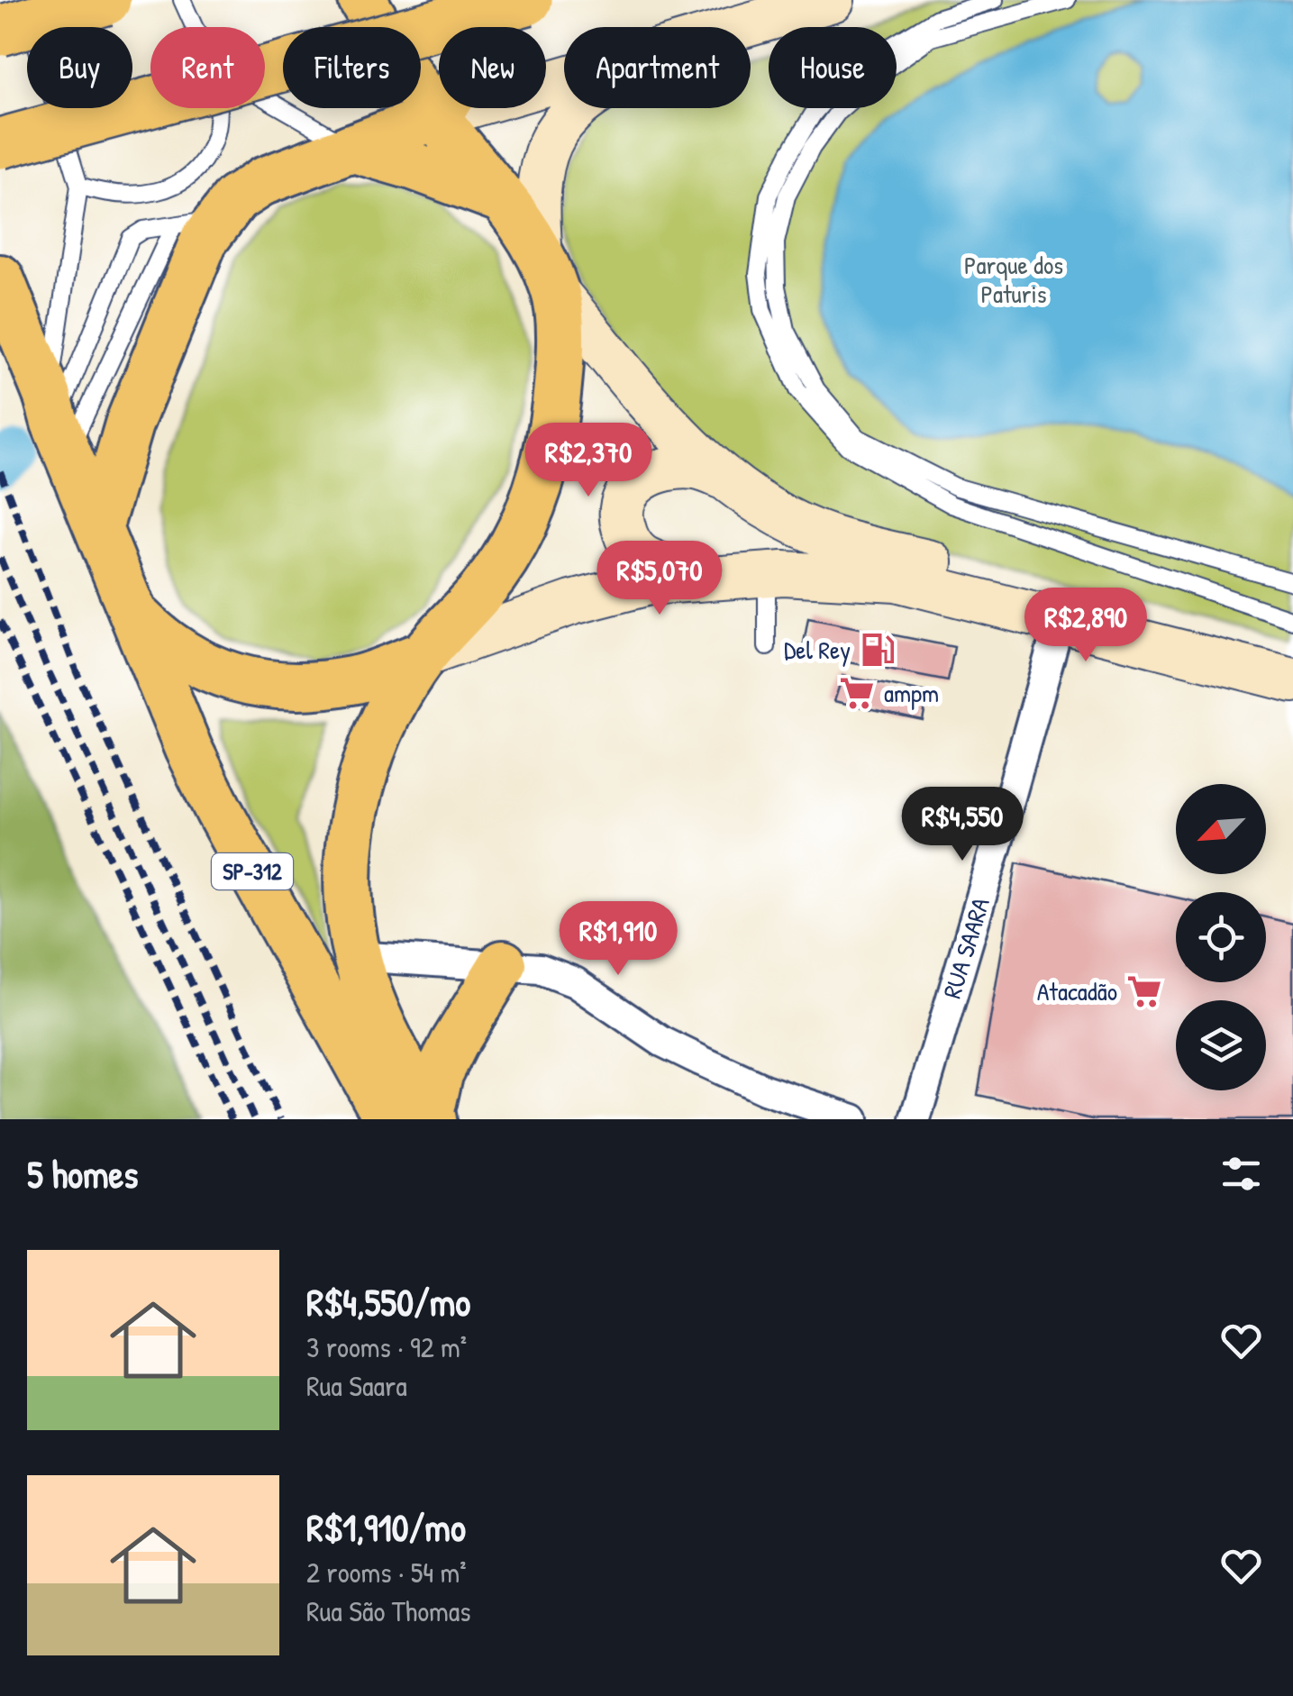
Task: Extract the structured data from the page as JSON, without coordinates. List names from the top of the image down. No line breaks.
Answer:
{"streets":{"main road":["SP-312"],"street":["RUA SAARA"]},"parks":["Parque dos Paturis"],"places":{"fuel station":["Del Rey"],"supermarket":["ampm","Atacadão"]},"north":"bottom left","page":{"chip":["Buy","Rent","Filters","New","Apartment","House"],"price":["R$2,370","R$5,070","R$2,890","R$4,550","R$1,910"],"heading":"5 homes","list":[{"name":"R$4,550/mo","note":"3 rooms · 92 m² · Rua Saara"},{"name":"R$1,910/mo","note":"2 rooms · 54 m² · Rua São Thomas"}]}}
